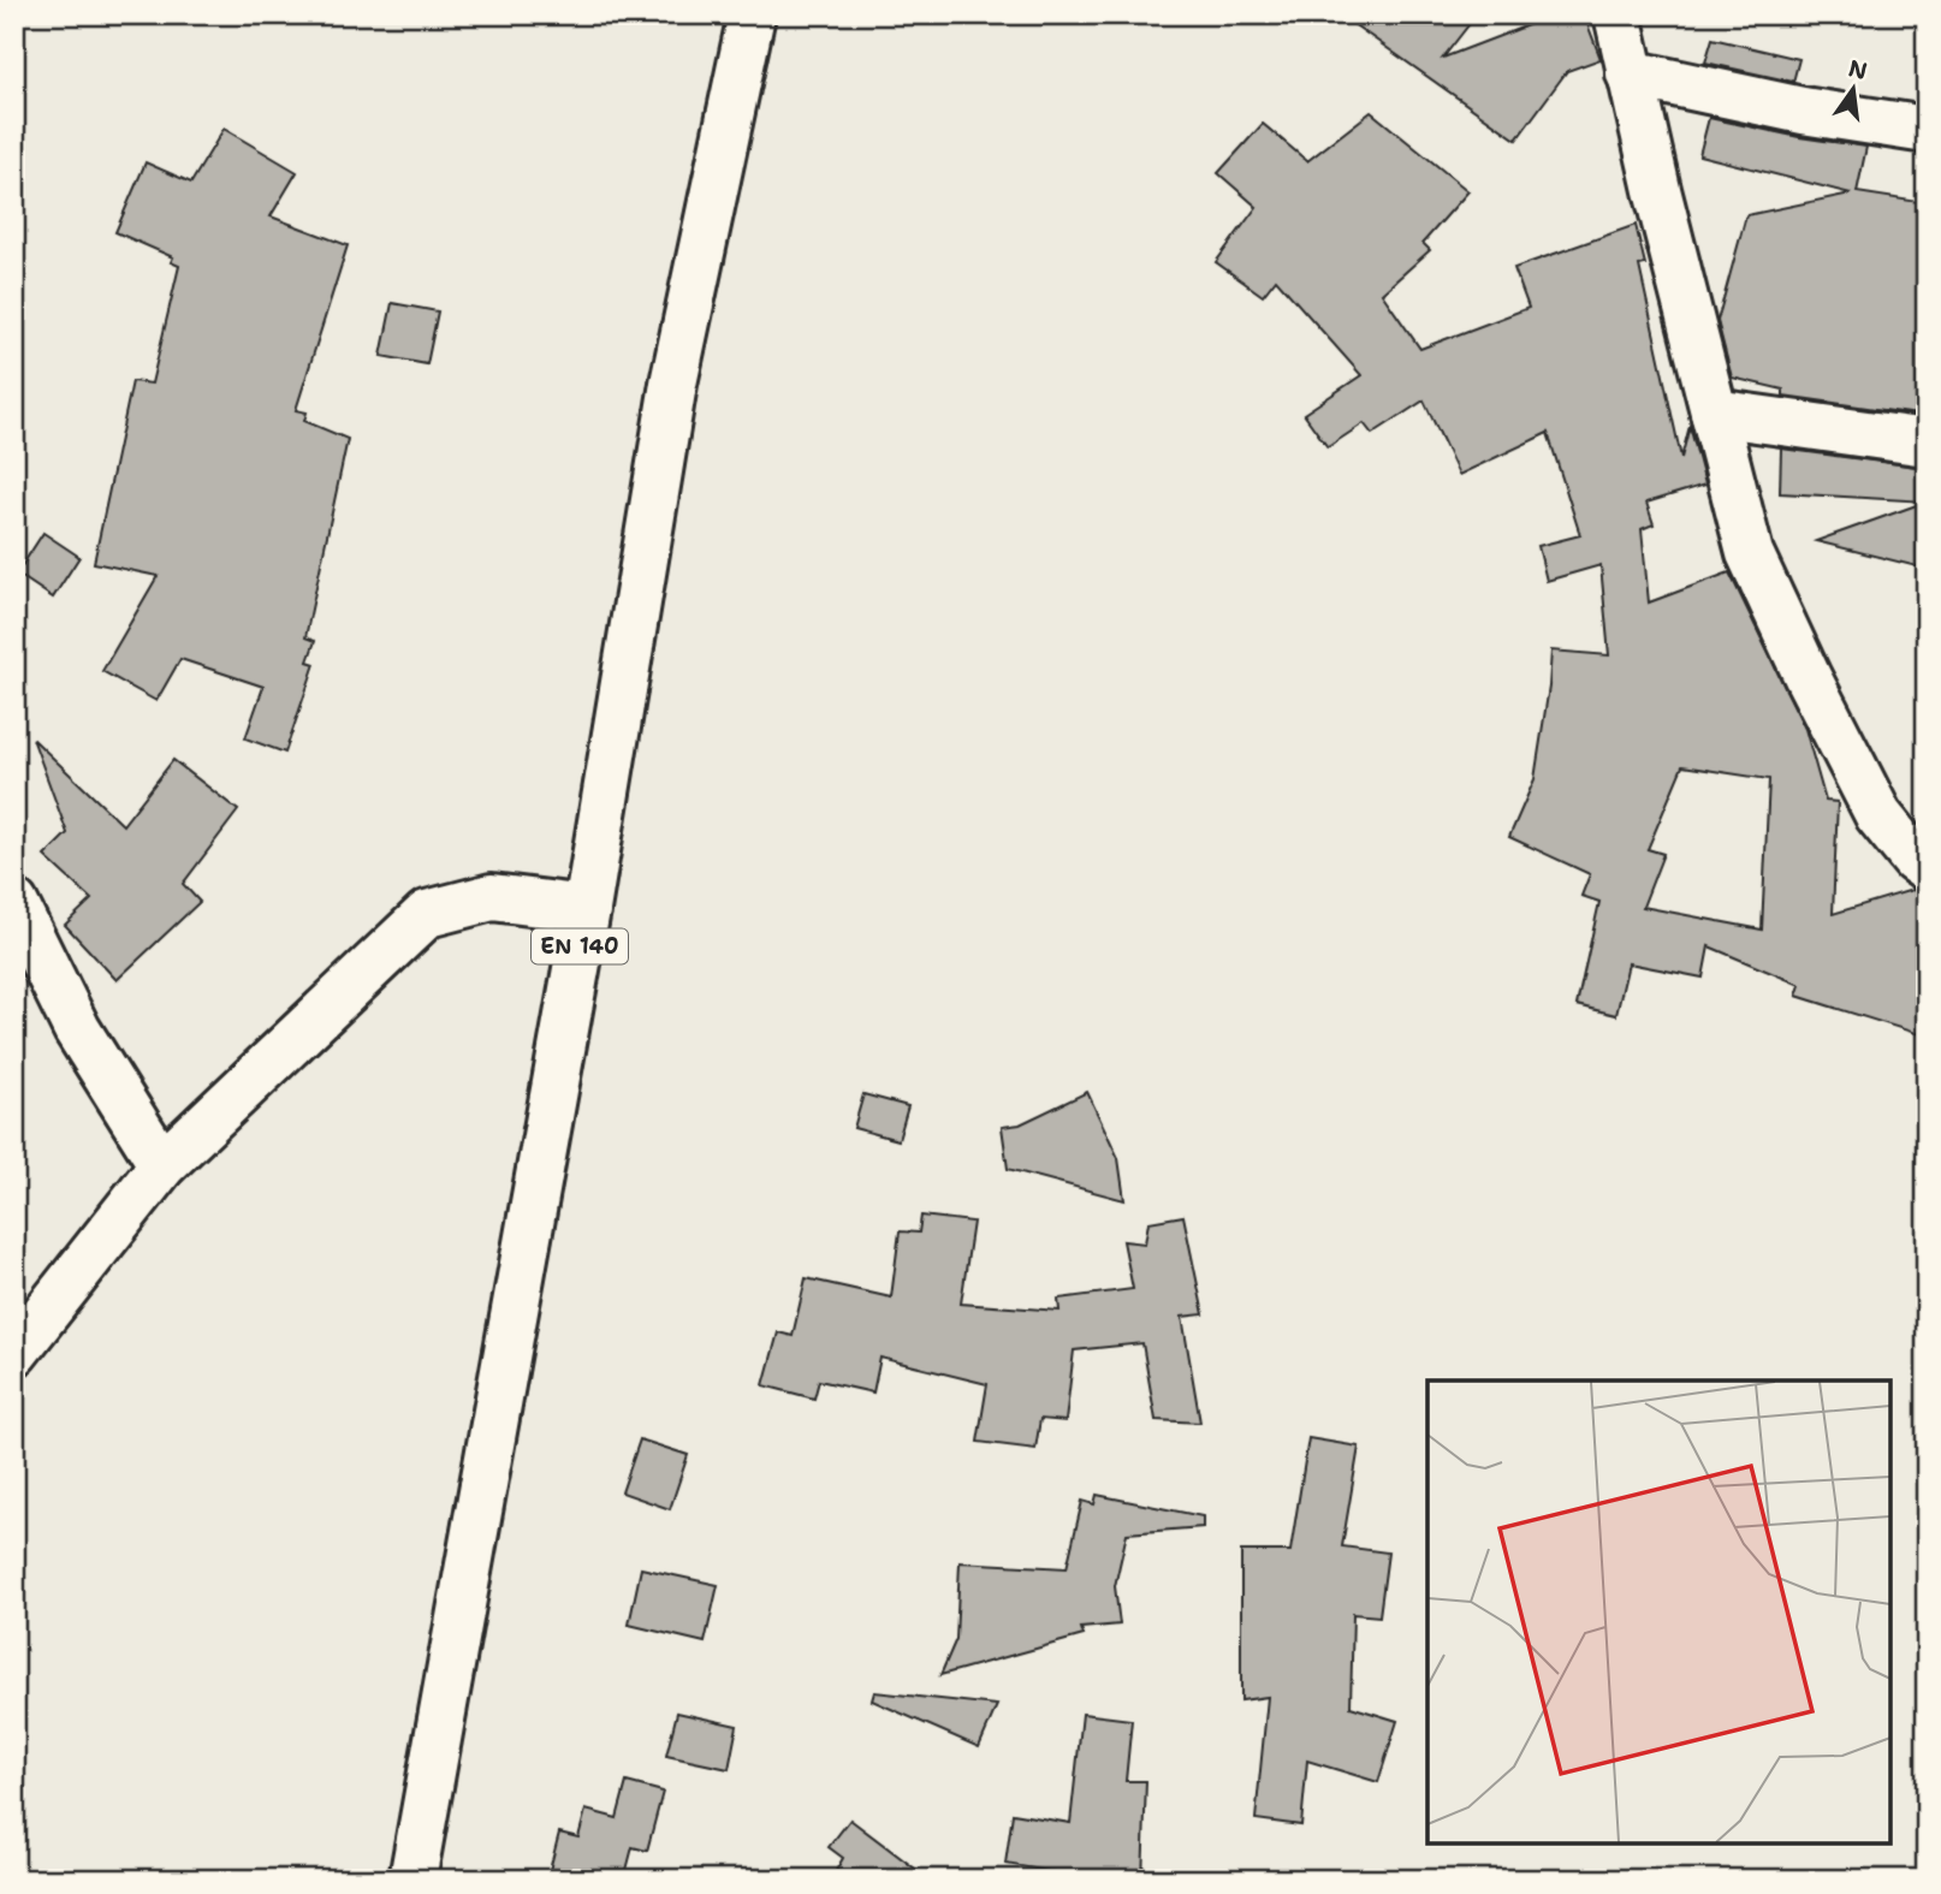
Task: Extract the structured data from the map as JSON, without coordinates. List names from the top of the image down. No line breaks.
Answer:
{"streets":{"street":["EN 140"]},"north":"top"}
